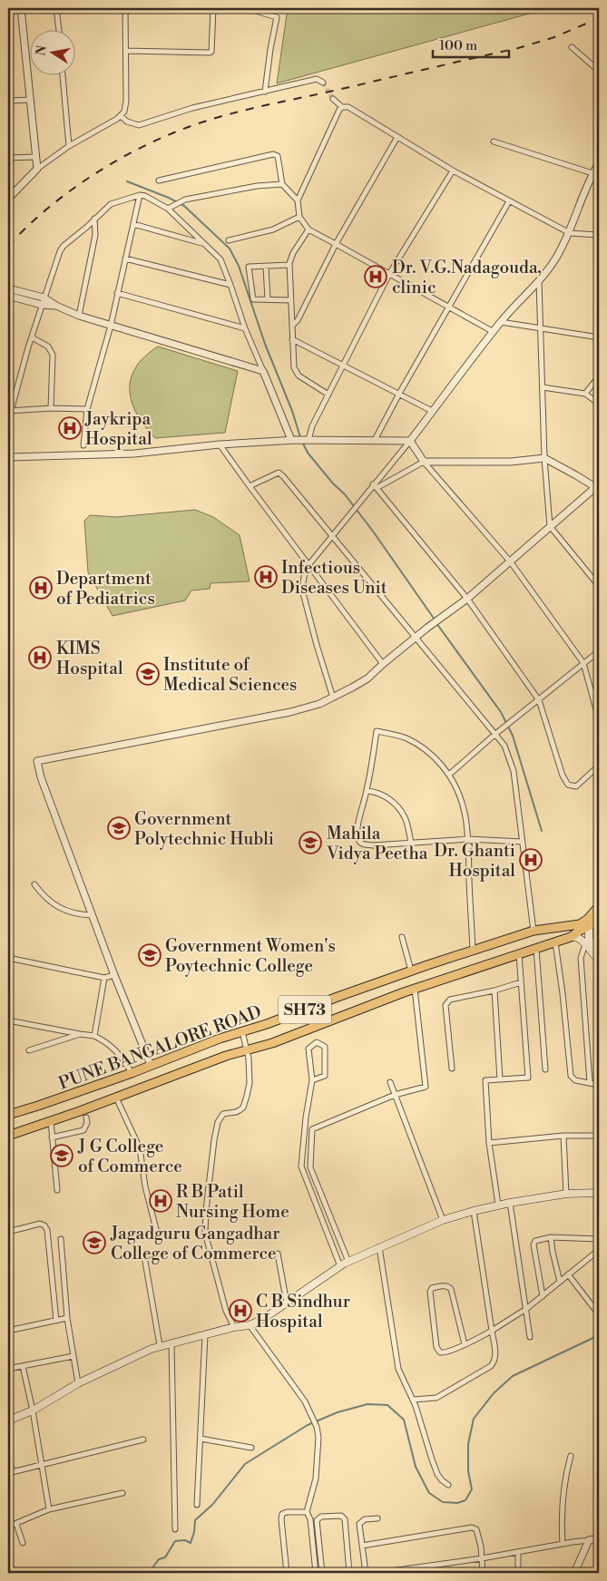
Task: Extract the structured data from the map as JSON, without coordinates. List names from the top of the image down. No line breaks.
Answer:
{"streets":{"main road":["SH73","PUNE BANGALORE ROAD"]},"places":{"hospital":["Dr. V.G.Nadagouda, clinic","Jaykripa Hospital","Infectious Diseases Unit","Department of Pediatrics","KIMS Hospital","Dr. Ghanti Hospital","R B Patil Nursing Home","C B Sindhur Hospital"],"school or university":["Institute of Medical Sciences","Government Polytechnic Hubli","Mahila Vidya Peetha","Government Women's Poytechnic College","J G College of Commerce","Jagadguru Gangadhar College of Commerce"]},"scale_bar":"100 m","north":"left"}
